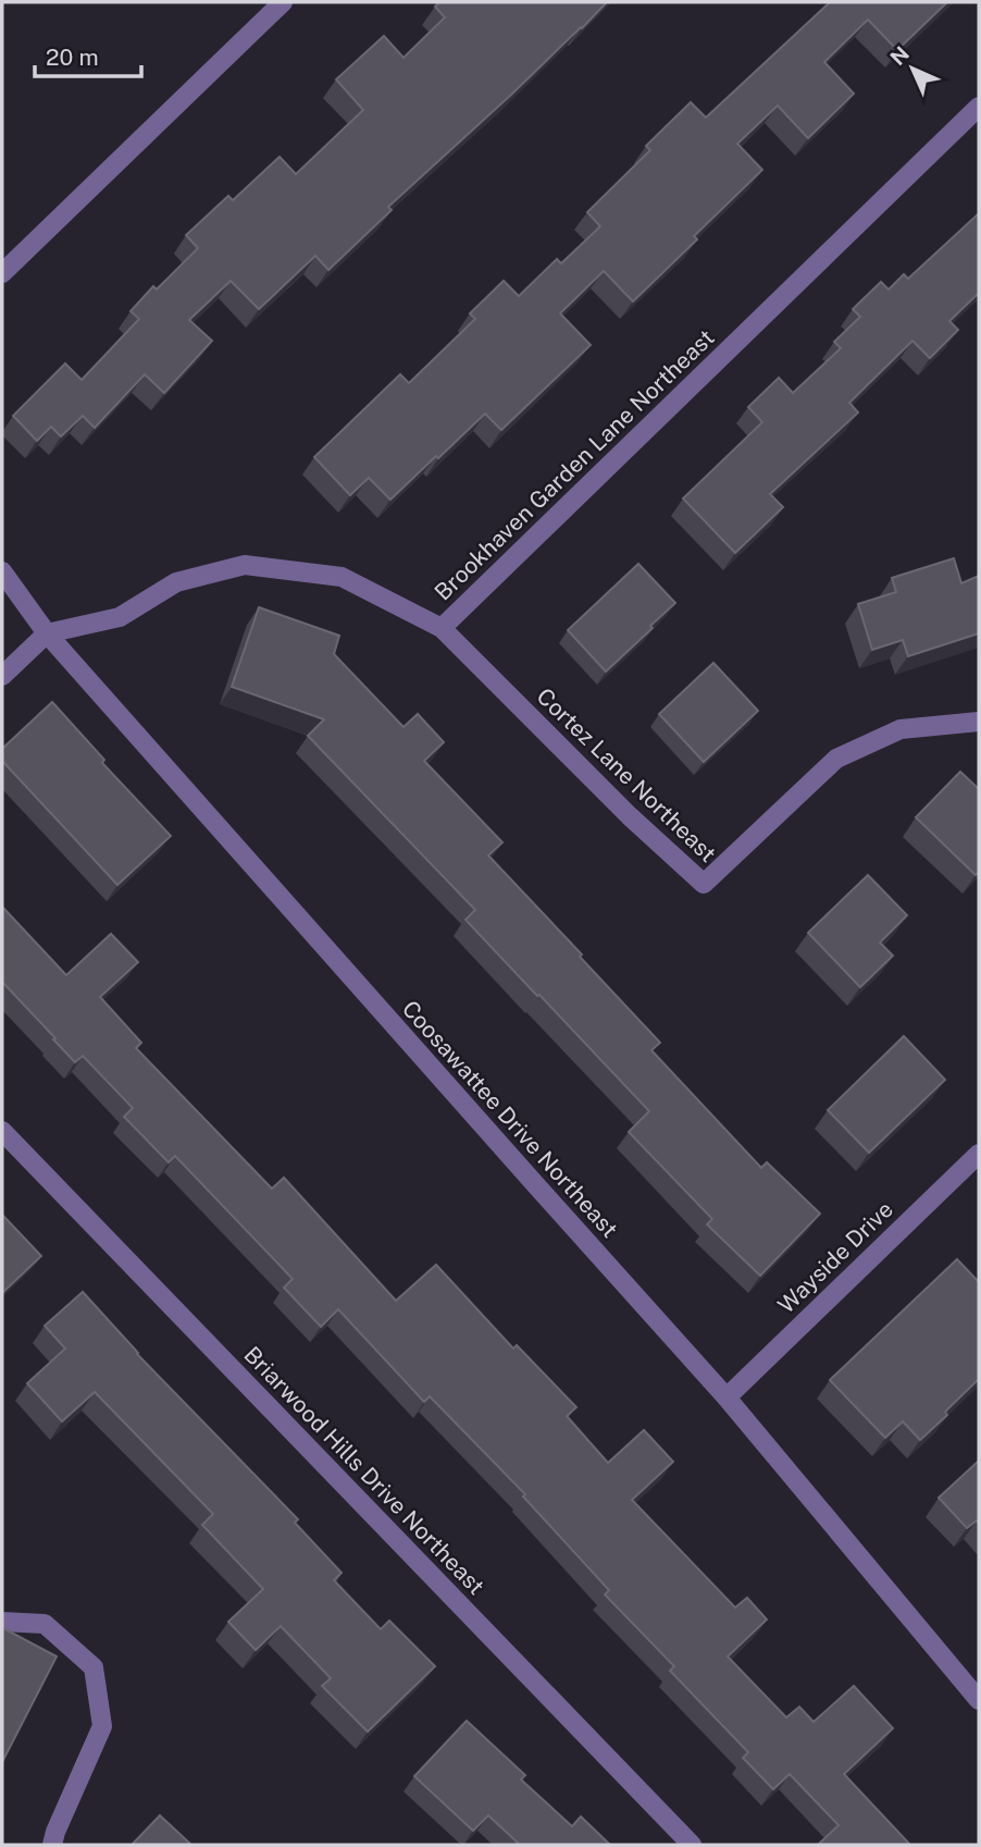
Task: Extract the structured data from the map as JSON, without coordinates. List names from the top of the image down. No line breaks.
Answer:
{"streets":{"street":["Brookhaven Garden Lane Northeast","Cortez Lane Northeast","Coosawattee Drive Northeast","Wayside Drive","Briarwood Hills Drive Northeast"]},"crossings":[["Brookhaven Garden Lane Northeast","Cortez Lane Northeast"],["Brookhaven Garden Lane Northeast","Coosawattee Drive Northeast"],["Coosawattee Drive Northeast","Wayside Drive"]],"scale_bar":"20 m","north":"top left"}
